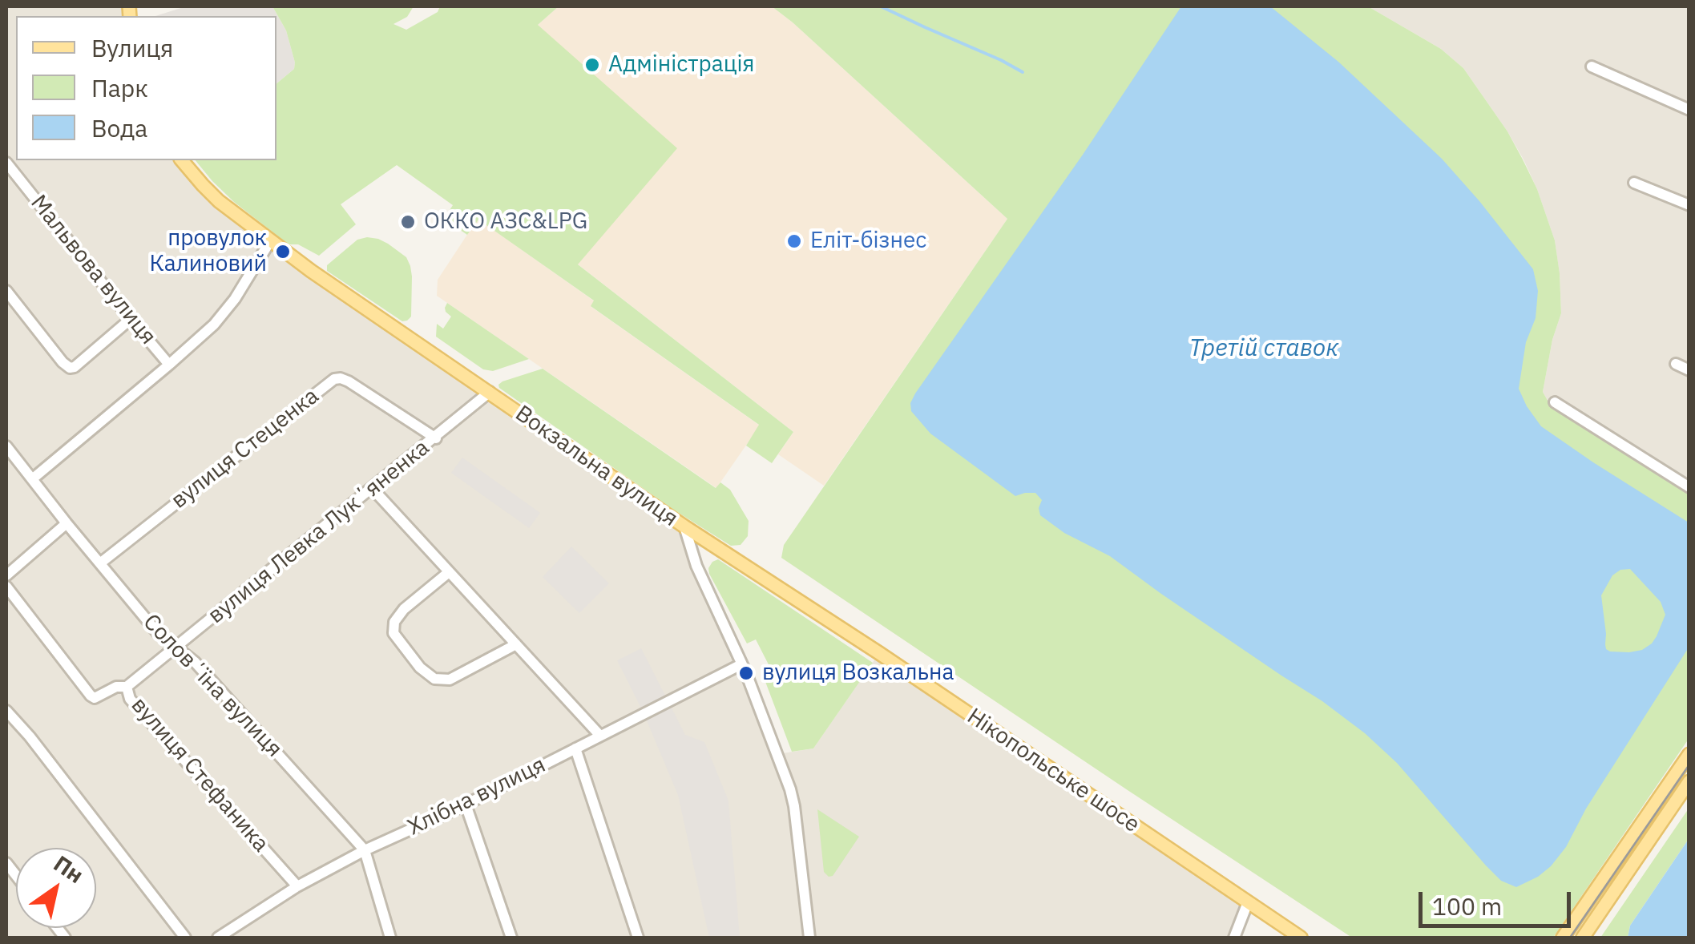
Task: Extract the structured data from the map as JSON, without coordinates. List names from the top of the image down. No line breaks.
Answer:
{"streets":{"main road":["Вокзальна вулиця","Нікопольське шосе"],"street":["Мальвова вулиця","вулиця Стеценка","вулиця Левка Лукʼяненка","Соловʼїна вулиця","вулиця Стефаника","Хлібна вулиця"]},"crossings":[["Мальвова вулиця","Вокзальна вулиця"],["вулиця Стеценка","вулиця Левка Лукʼяненка"],["вулиця Стеценка","Соловʼїна вулиця"],["Вокзальна вулиця","вулиця Левка Лукʼяненка"],["Вокзальна вулиця","Нікопольське шосе"],["Вокзальна вулиця","Хлібна вулиця"],["вулиця Левка Лукʼяненка","Соловʼїна вулиця"],["вулиця Левка Лукʼяненка","вулиця Стефаника"],["Соловʼїна вулиця","Хлібна вулиця"],["вулиця Стефаника","Хлібна вулиця"]],"water":["Третій ставок"],"places":["Адміністрація","ОККО АЗС&LPG","Еліт-бізнес","провулок Калиновий","вулиця Возкальна"],"legend":["Вулиця","Парк","Вода"],"scale_bar":"100 m","north":"top right"}
